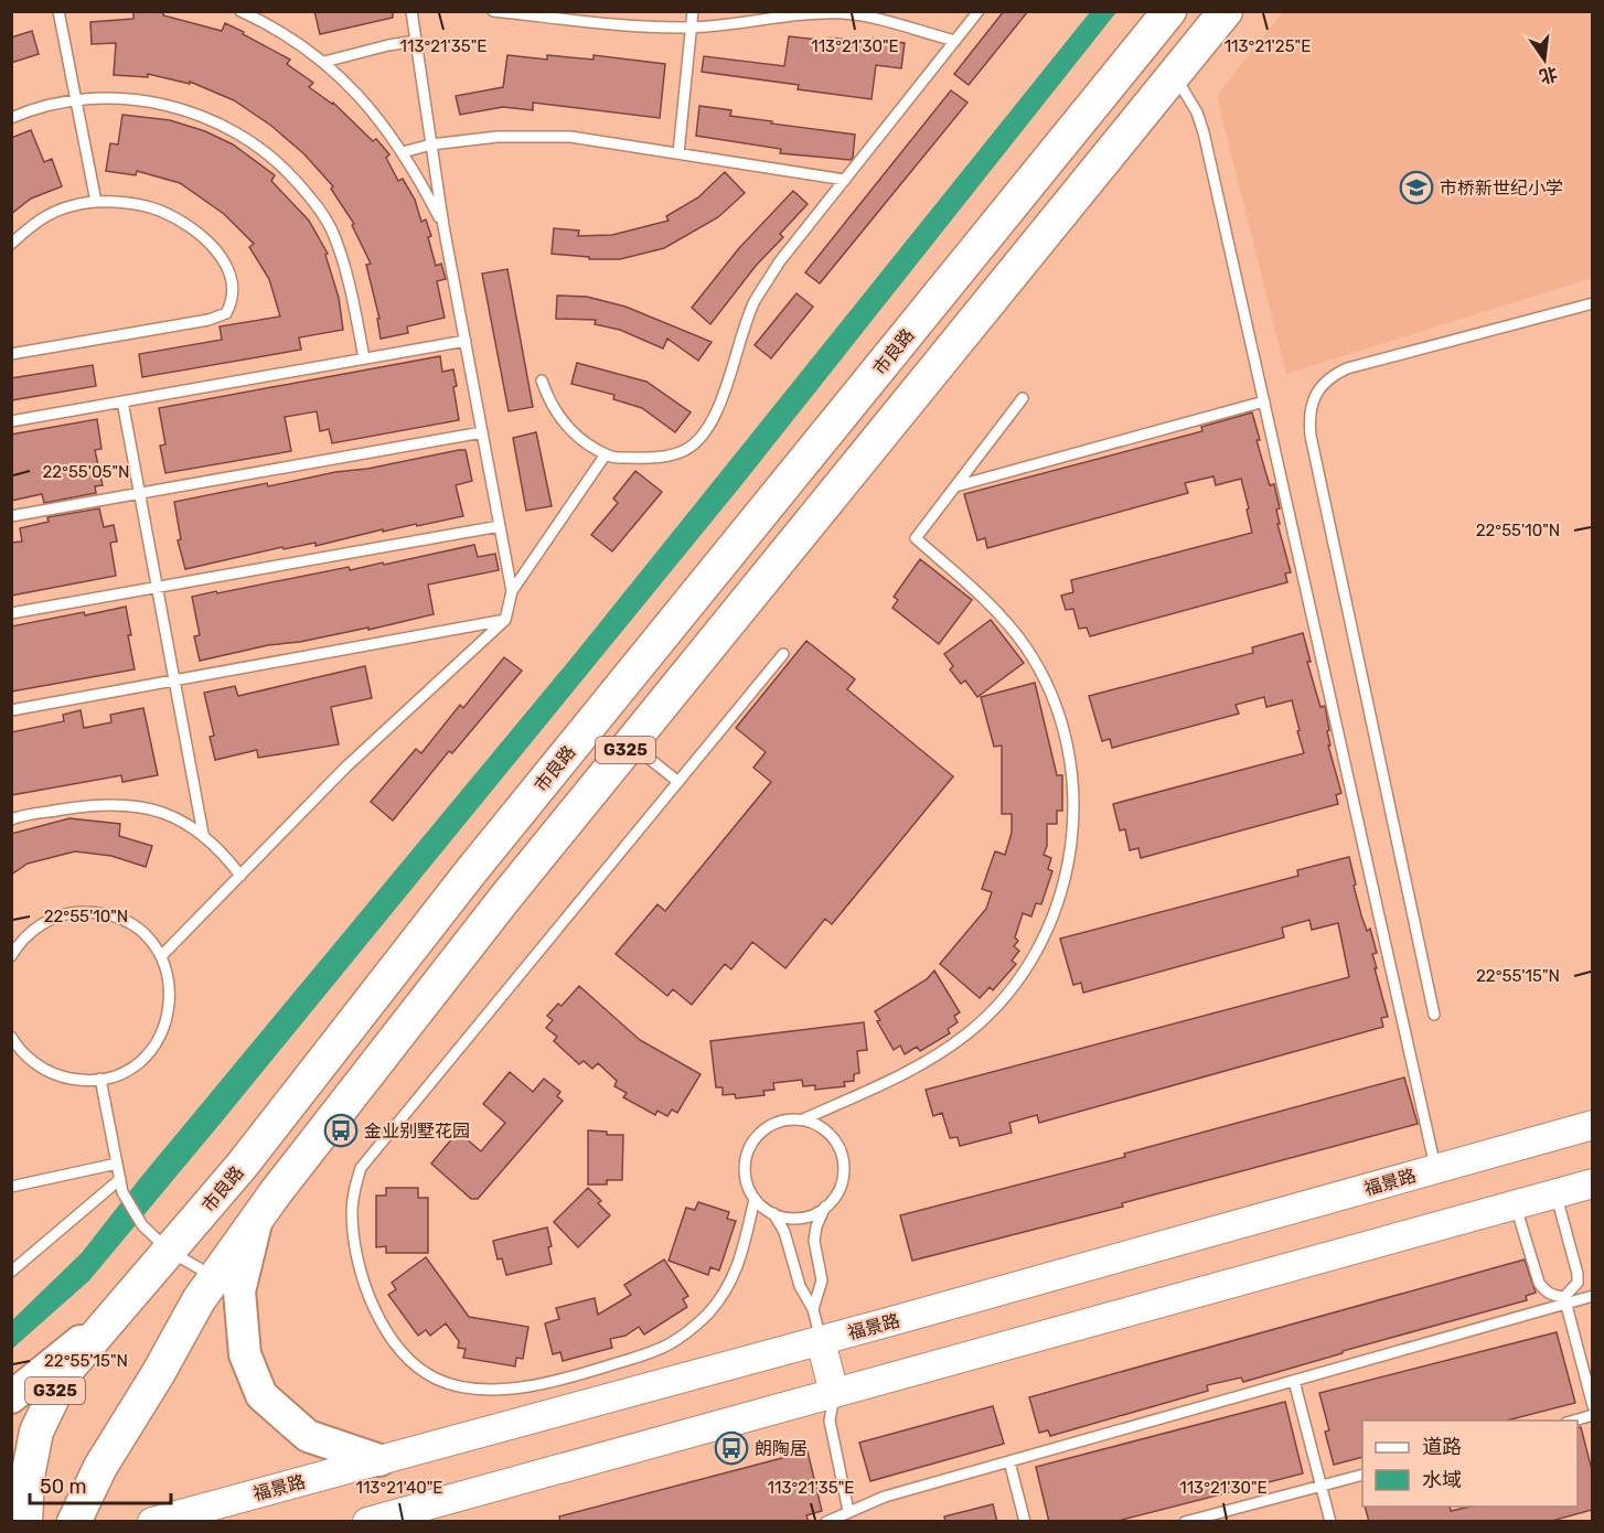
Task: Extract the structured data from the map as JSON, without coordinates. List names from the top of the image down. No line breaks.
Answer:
{"streets":{"highway":["市良路","G325"],"main road":["福景路"]},"crossings":[["市良路","G325"]],"places":{"school or university":["市桥新世纪小学"],"bus stop":["金业别墅花园","朗陶居"]},"legend":["道路","水域"],"scale_bar":"50 m","north":"bottom","coordinates":["113°21'35\"E","113°21'30\"E","113°21'25\"E","22°55'05\"N","22°55'10\"N","22°55'15\"N","113°21'40\"E"]}
